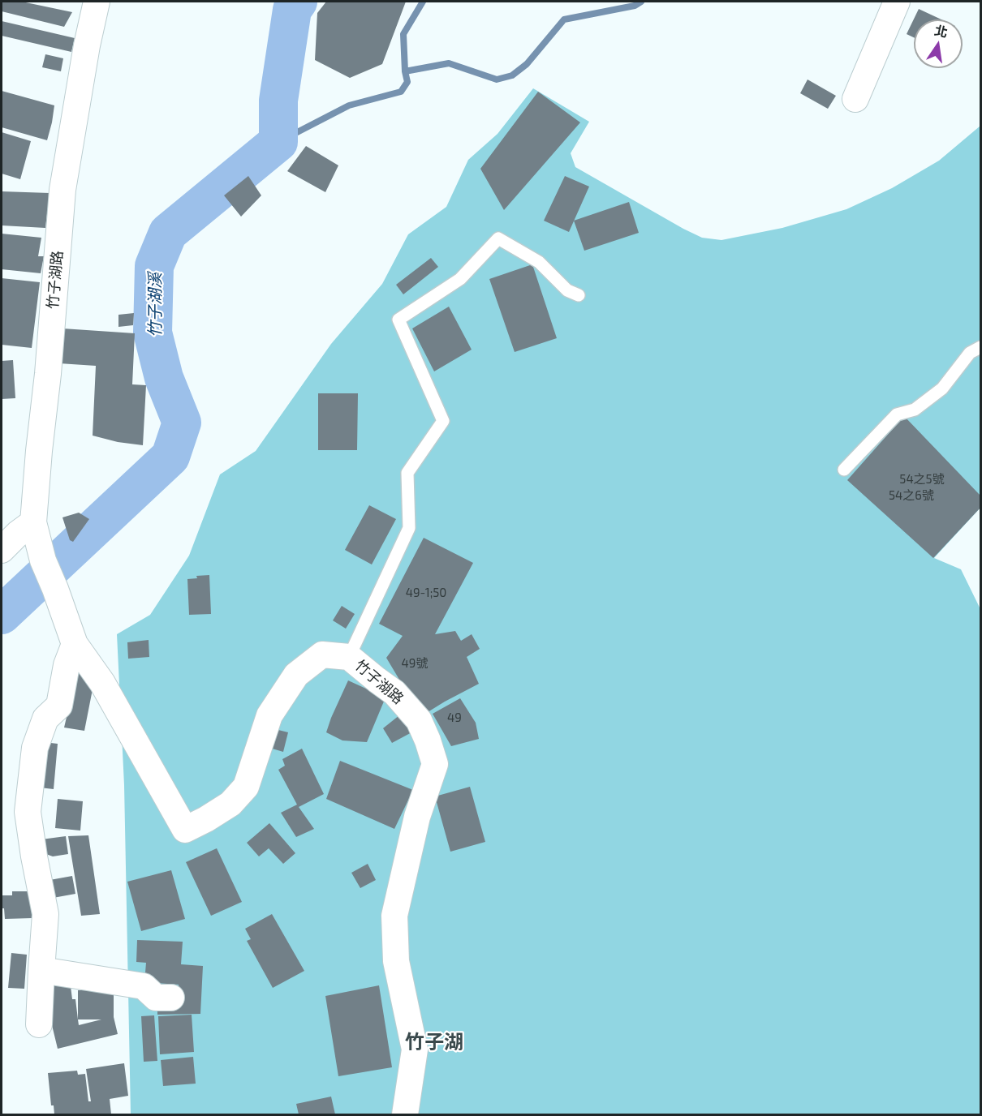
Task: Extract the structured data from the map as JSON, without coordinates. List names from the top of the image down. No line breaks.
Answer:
{"streets":{"street":["竹子湖路"]},"districts":["竹子湖"],"water":["竹子湖溪"],"house_numbers":["54之5號","54之6號","49-1;50","49號","49"],"north":"top"}
